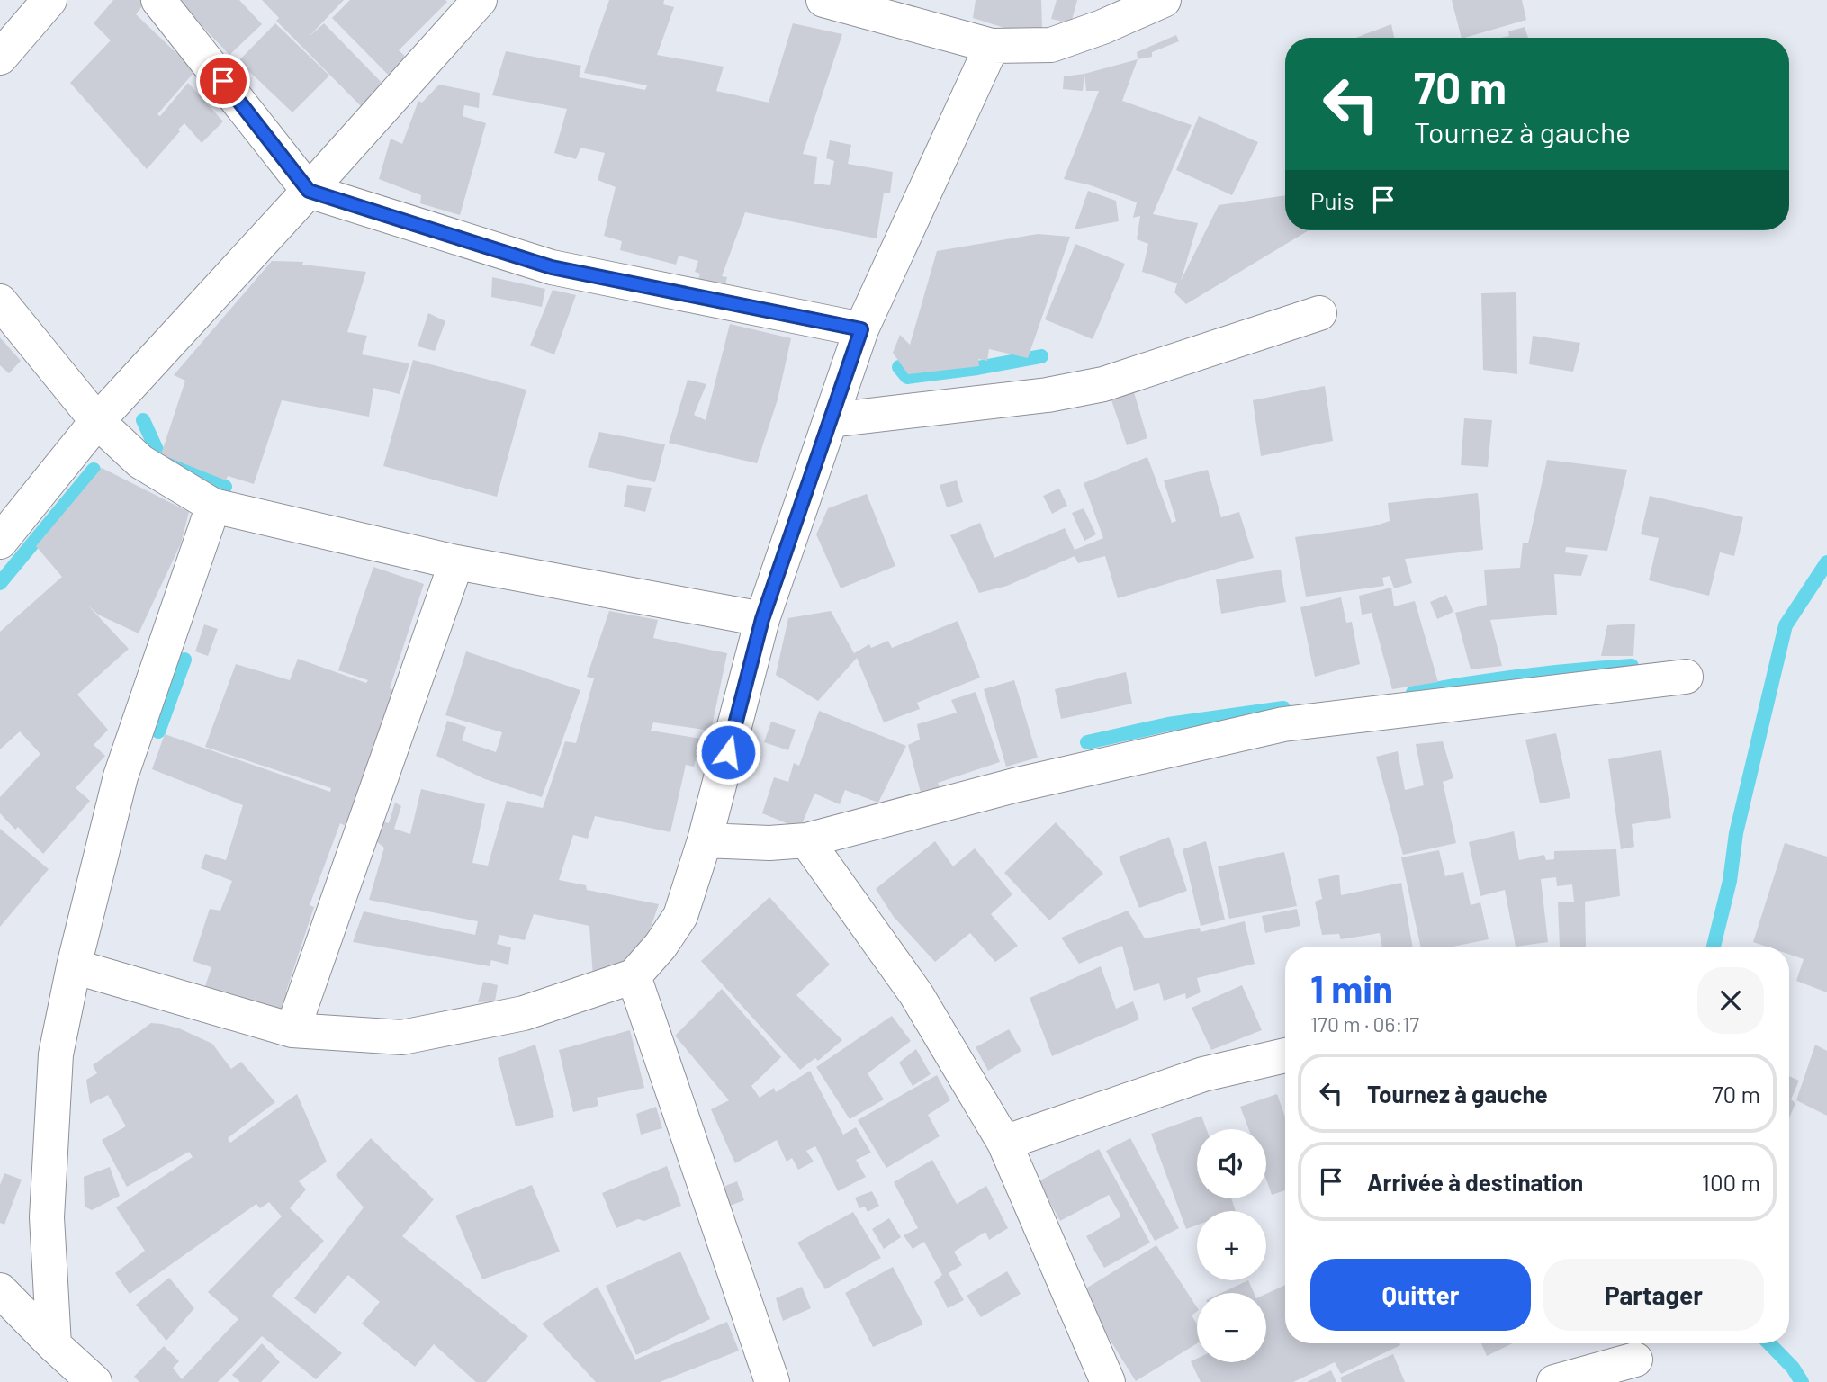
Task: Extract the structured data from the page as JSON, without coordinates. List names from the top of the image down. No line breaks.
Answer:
{"page":{"turn":["70 m","Tournez à gauche"],"then":"Puis","heading":["1 min","170 m · 06:17"],"list":[{"name":"Tournez à gauche","value":"70 m"},{"name":"Arrivée à destination","value":"100 m"}],"map_buttons":["+","−"],"buttons":["Quitter","Partager"]}}
